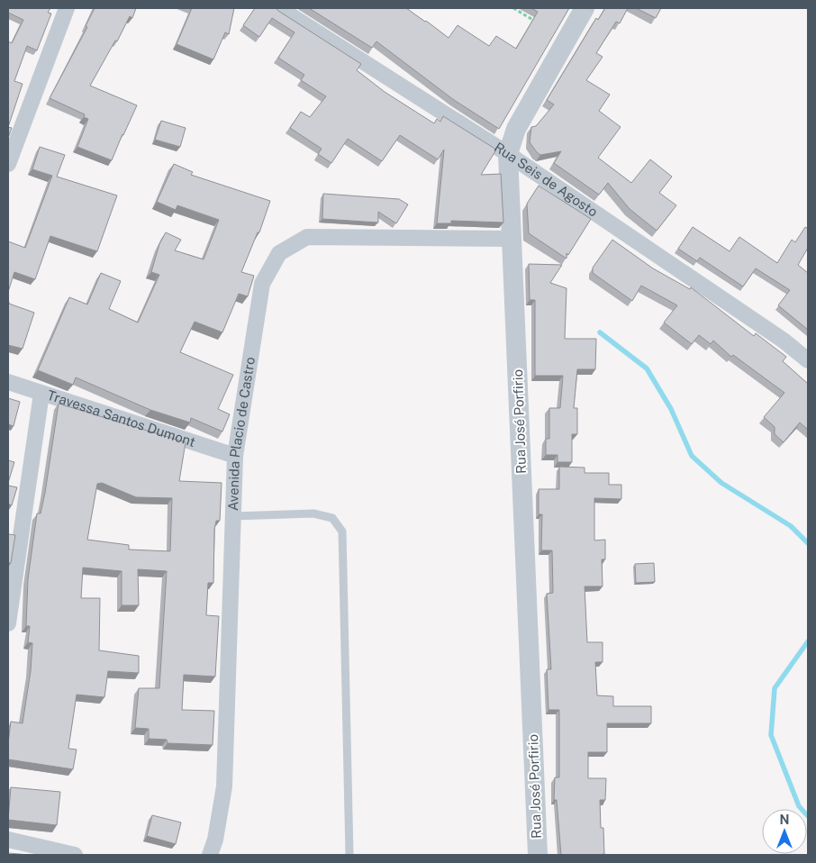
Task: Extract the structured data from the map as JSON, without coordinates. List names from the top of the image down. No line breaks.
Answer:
{"streets":{"street":["Rua Seis de Agosto","Travessa Santos Dumont","Rua José Porfirio","Avenida Placio de Castro"]},"crossings":[["Rua Seis de Agosto","Rua José Porfirio"],["Travessa Santos Dumont","Avenida Placio de Castro"],["Rua José Porfirio","Avenida Placio de Castro"]],"north":"top"}
